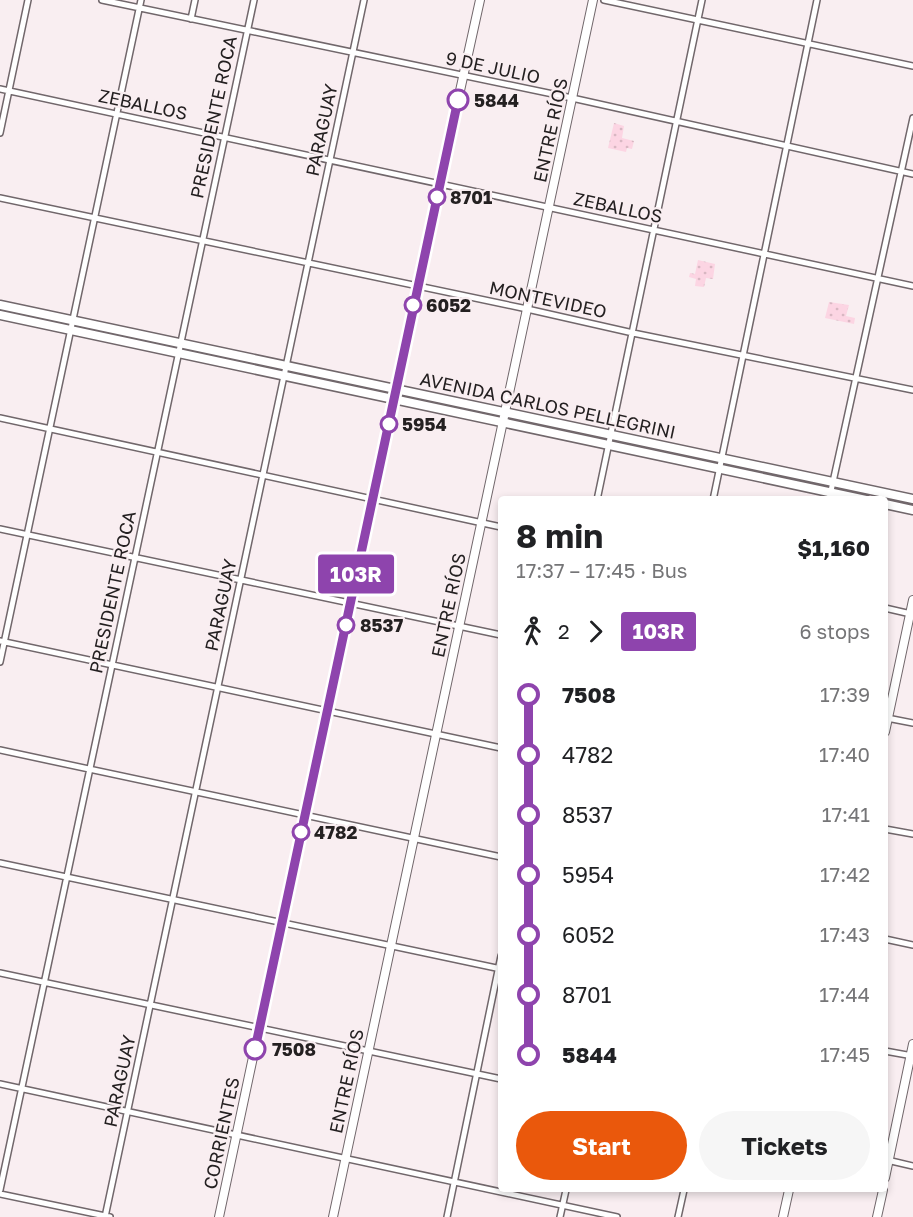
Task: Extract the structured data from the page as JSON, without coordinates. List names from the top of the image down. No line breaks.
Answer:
{"streets":{"main road":["ENTRE RÍOS","AVENIDA CARLOS PELLEGRINI","CORRIENTES"],"street":["9 DE JULIO","ZEBALLOS","PRESIDENTE ROCA","PARAGUAY","MONTEVIDEO"]},"crossings":[["9 DE JULIO","PRESIDENTE ROCA"],["9 DE JULIO","PARAGUAY"],["9 DE JULIO","ENTRE RÍOS"],["9 DE JULIO","CORRIENTES"],["ZEBALLOS","PRESIDENTE ROCA"],["ZEBALLOS","PARAGUAY"],["ZEBALLOS","ENTRE RÍOS"],["ZEBALLOS","CORRIENTES"],["PRESIDENTE ROCA","MONTEVIDEO"],["PRESIDENTE ROCA","AVENIDA CARLOS PELLEGRINI"],["PARAGUAY","MONTEVIDEO"],["PARAGUAY","AVENIDA CARLOS PELLEGRINI"],["ENTRE RÍOS","MONTEVIDEO"],["ENTRE RÍOS","AVENIDA CARLOS PELLEGRINI"],["MONTEVIDEO","CORRIENTES"],["AVENIDA CARLOS PELLEGRINI","CORRIENTES"]],"places":["5844","8701","6052","5954","8537","4782","7508"],"lines":["bus line 103R"],"page":{"on_map":"103R","heading":["8 min","17:37 – 17:45 · Bus","$1,160"],"legs":["2","103R","6 stops"],"list":[{"name":"7508","value":"17:39"},{"name":"4782","value":"17:40"},{"name":"8537","value":"17:41"},{"name":"5954","value":"17:42"},{"name":"6052","value":"17:43"},{"name":"8701","value":"17:44"},{"name":"5844","value":"17:45"}],"buttons":["Start","Tickets"]}}
